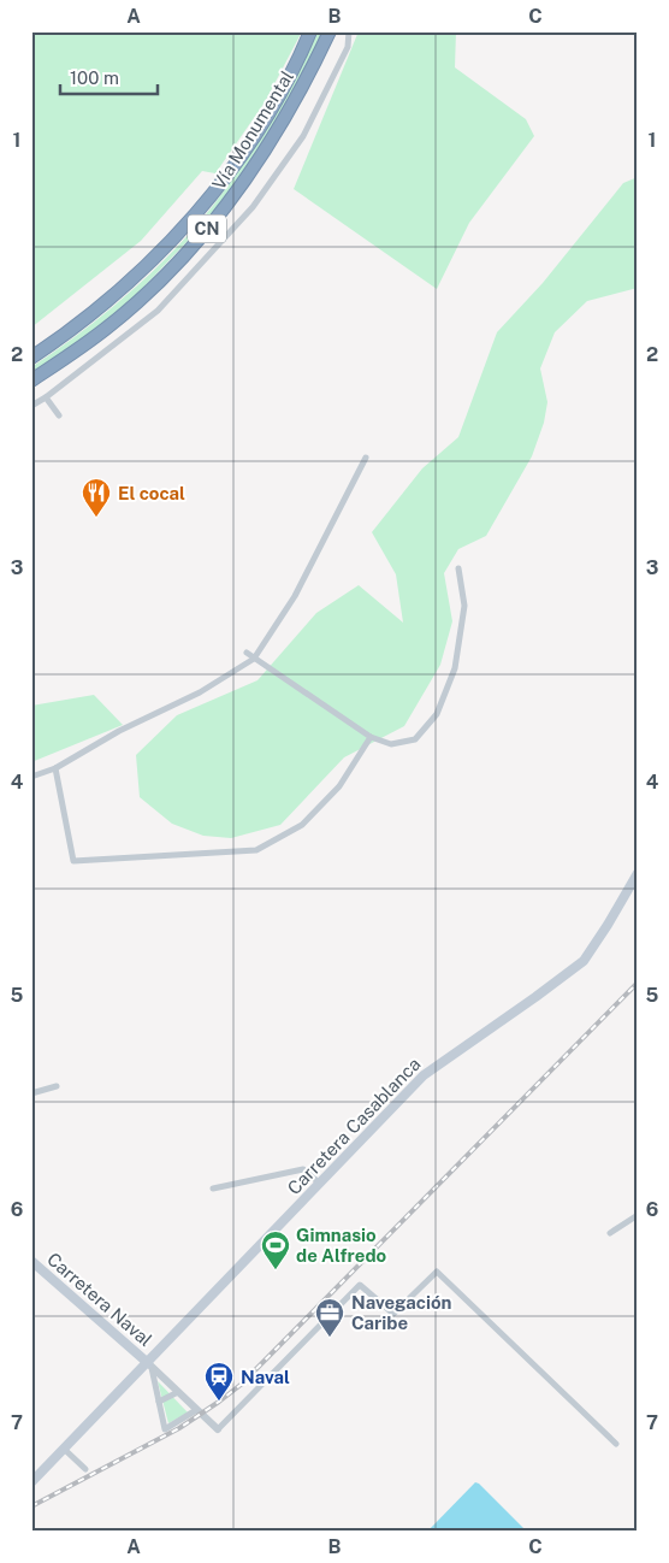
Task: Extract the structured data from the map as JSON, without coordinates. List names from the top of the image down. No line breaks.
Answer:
{"streets":{"highway":["Vía Monumental","CN"],"main road":["Carretera Casablanca","Carretera Naval"]},"crossings":[["Carretera Casablanca","Carretera Naval"]],"places":{"restaurant":["El cocal"],"sports":["Gimnasio de Alfredo"],"office":["Navegación Caribe"],"station":["Naval"]},"scale_bar":"100 m","grid":{"columns":["A","B","C"],"rows":["1","2","3","4","5","6","7"]}}
